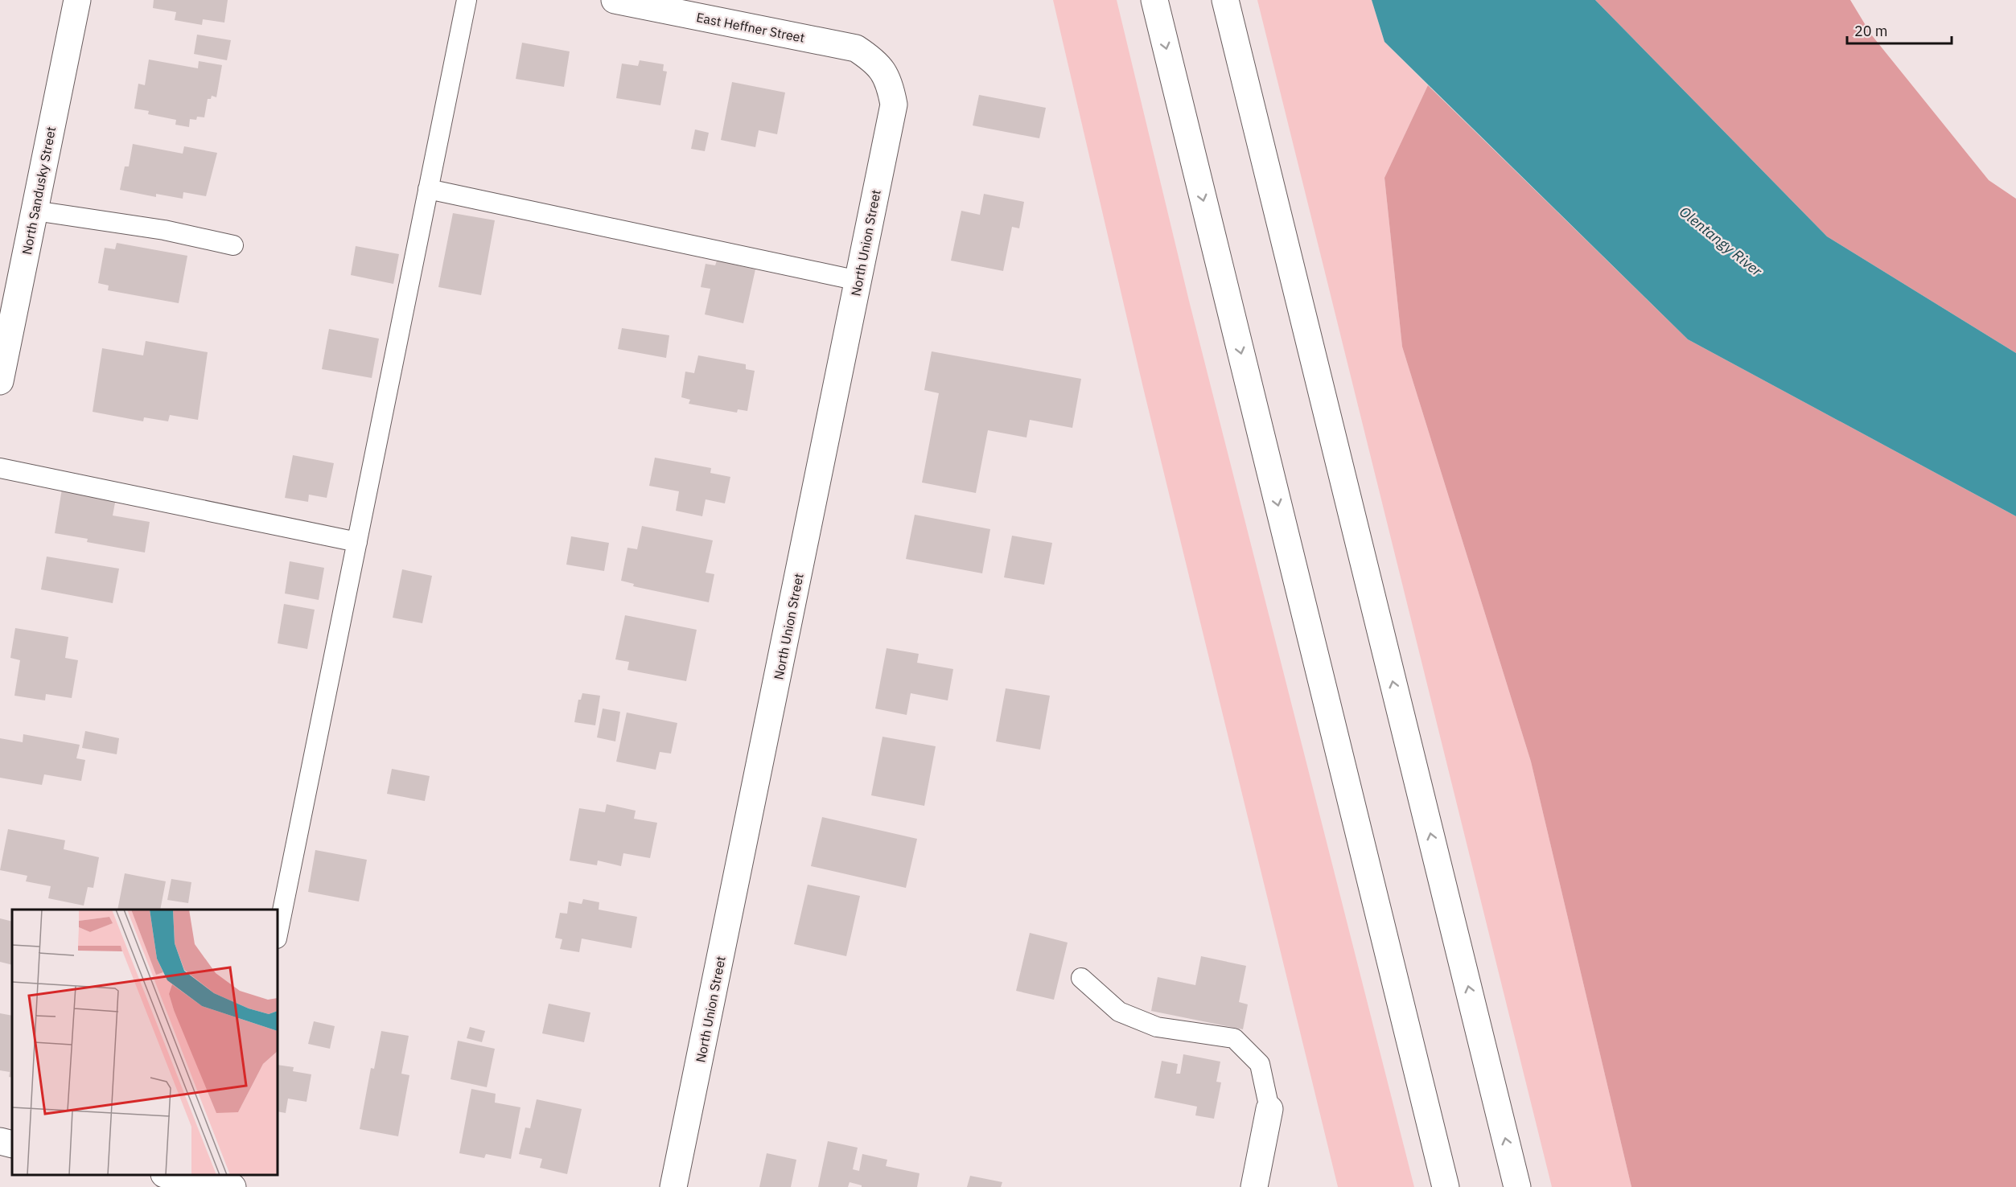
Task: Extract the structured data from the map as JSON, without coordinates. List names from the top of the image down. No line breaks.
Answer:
{"streets":{"main road":["East Heffner Street","North Sandusky Street","North Union Street"]},"crossings":[["East Heffner Street","North Union Street"]],"water":["Olentangy River"],"scale_bar":"20 m"}
